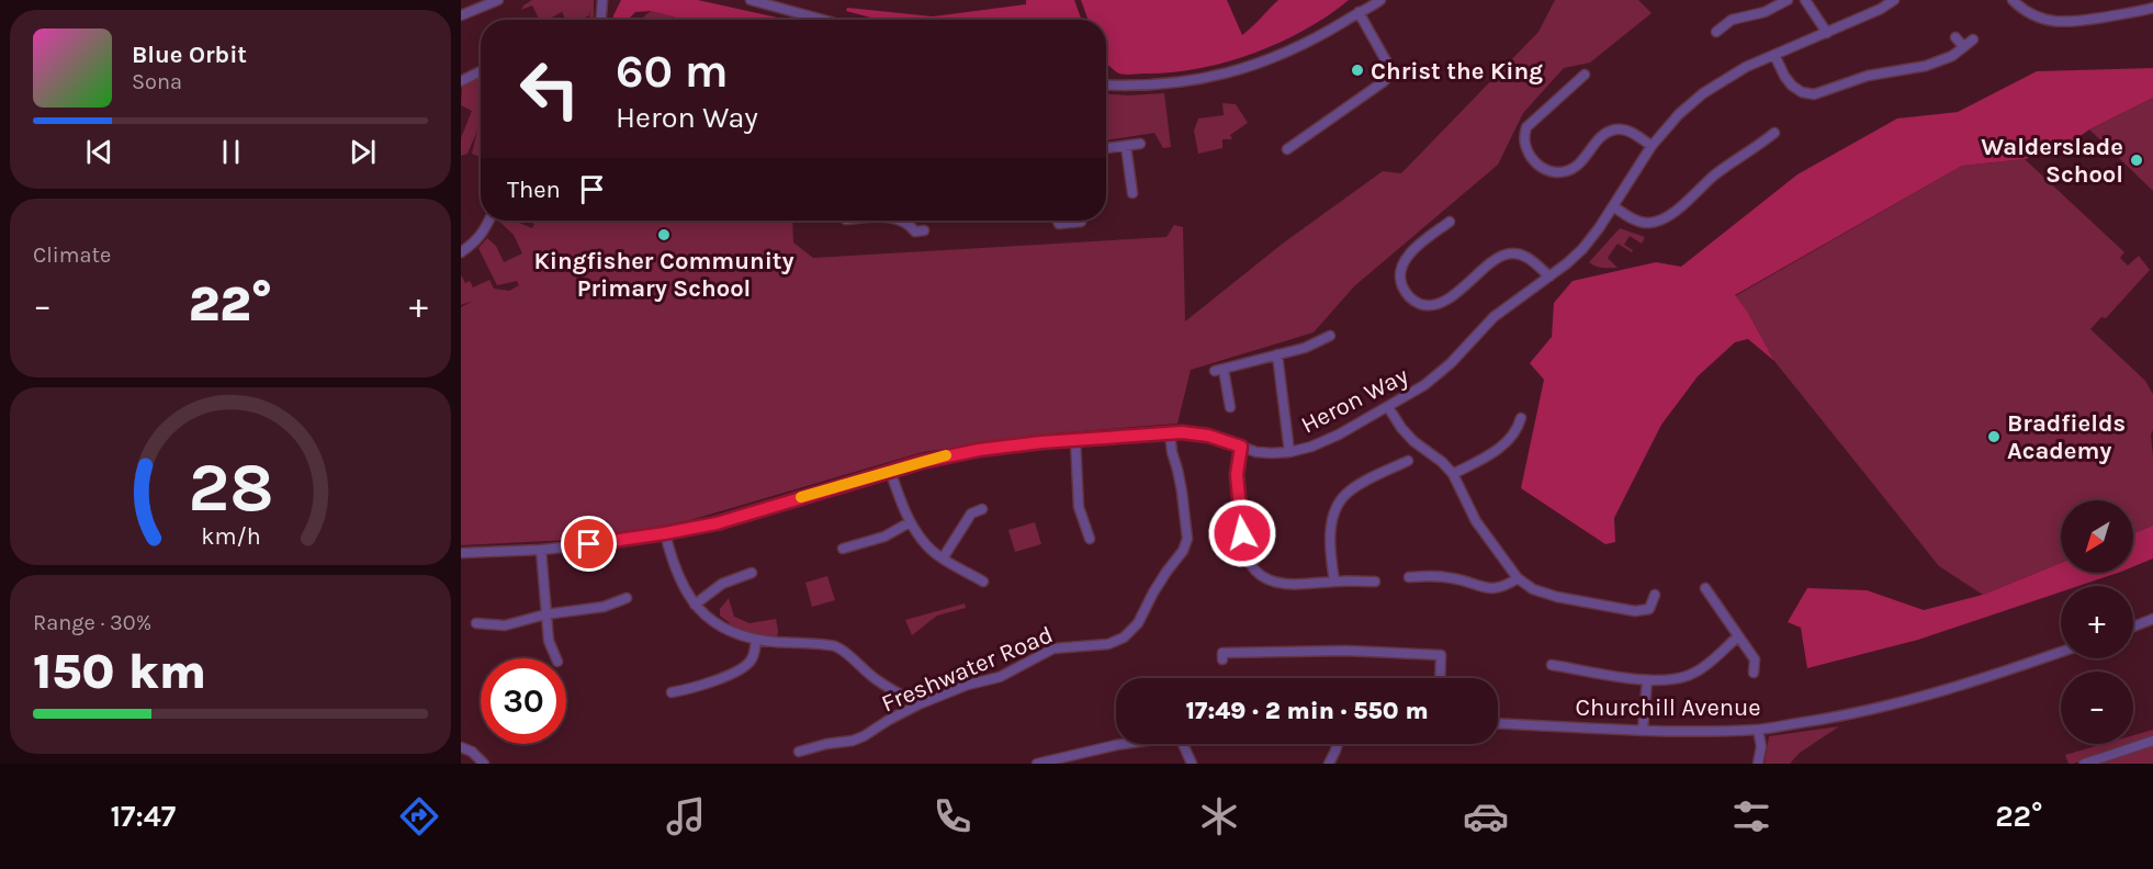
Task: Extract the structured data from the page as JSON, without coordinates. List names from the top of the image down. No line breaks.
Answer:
{"streets":{"street":["Heron Way","Freshwater Road","Churchill Avenue"]},"crossings":[["Heron Way","Freshwater Road"]],"places":["Christ the King","Walderslade School","Kingfisher Community Primary School","Bradfields Academy"],"north":"bottom left","page":{"turn":["60 m","Heron Way"],"song":["Blue Orbit","Sona"],"then":"Then","tile":["Climate",["Range · 30%","150 km"]],"heat":["−","22°","+"],"map_buttons":["+","−"],"limit":"30","trip":"17:49 · 2 min · 550 m","tabs":["17:47","22°"],"gauge":["28","km/h"]}}
